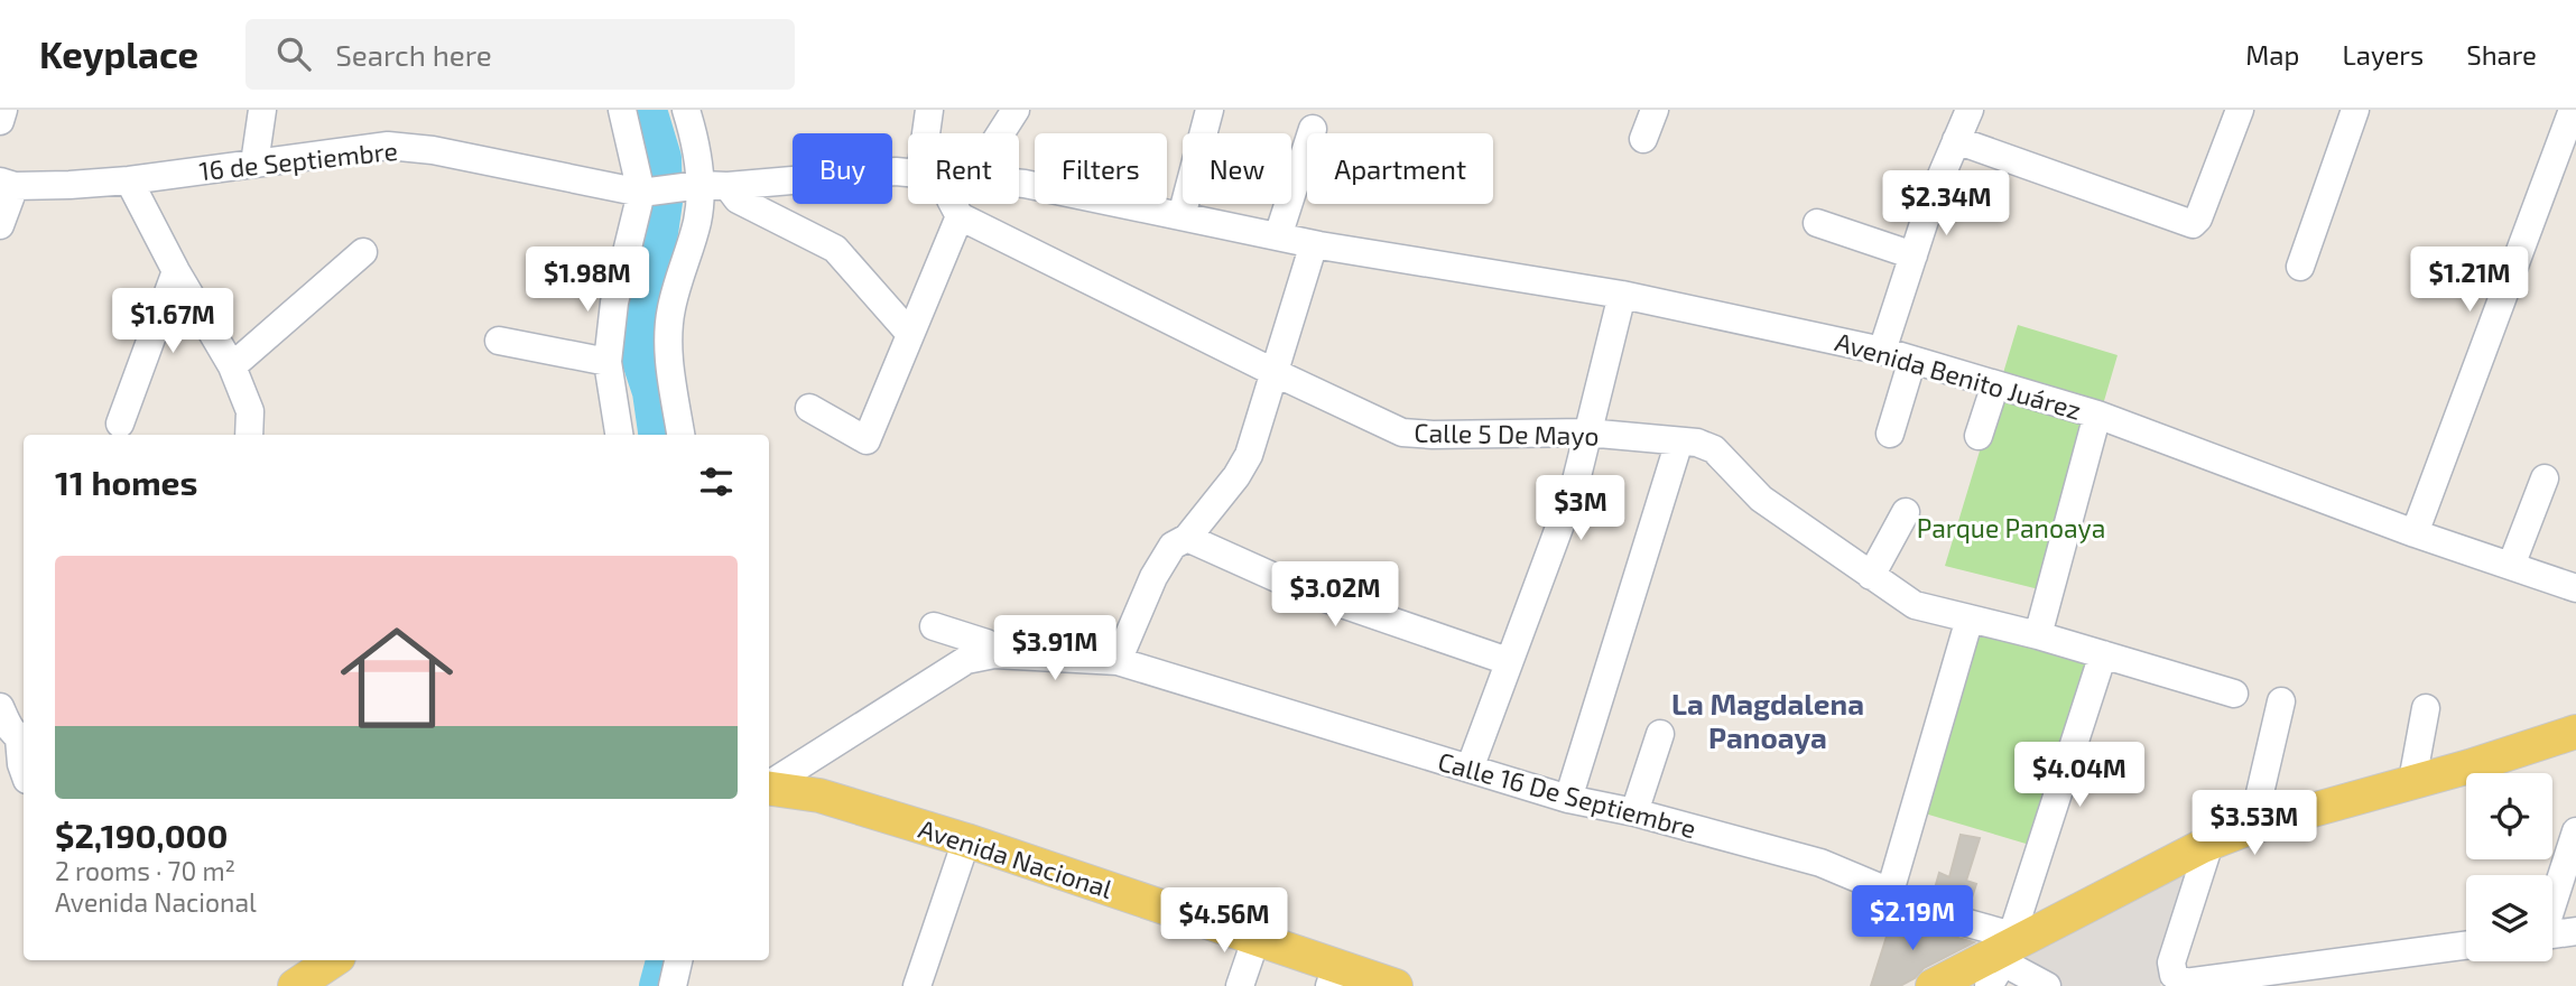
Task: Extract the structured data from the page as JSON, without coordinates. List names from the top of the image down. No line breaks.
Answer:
{"streets":{"main road":["Avenida Nacional"],"street":["16 de Septiembre","Avenida Benito Juárez","Calle 5 De Mayo","Calle 16 De Septiembre"]},"crossings":[["16 de Septiembre","Avenida Benito Juárez"]],"districts":["La Magdalena Panoaya"],"parks":["Parque Panoaya"],"page":{"header":"Keyplace","search":"Search here","nav":["Map","Layers","Share"],"chip":["Buy","Rent","Filters","New","Apartment"],"price":["$2.34M","$1.98M","$1.21M","$1.67M","$3M","$3.02M","$3.91M","$4.04M","$3.53M","$2.19M","$4.56M"],"heading":"11 homes","list":[{"name":"$2,190,000","note":"2 rooms · 70 m² · Avenida Nacional"}]}}
